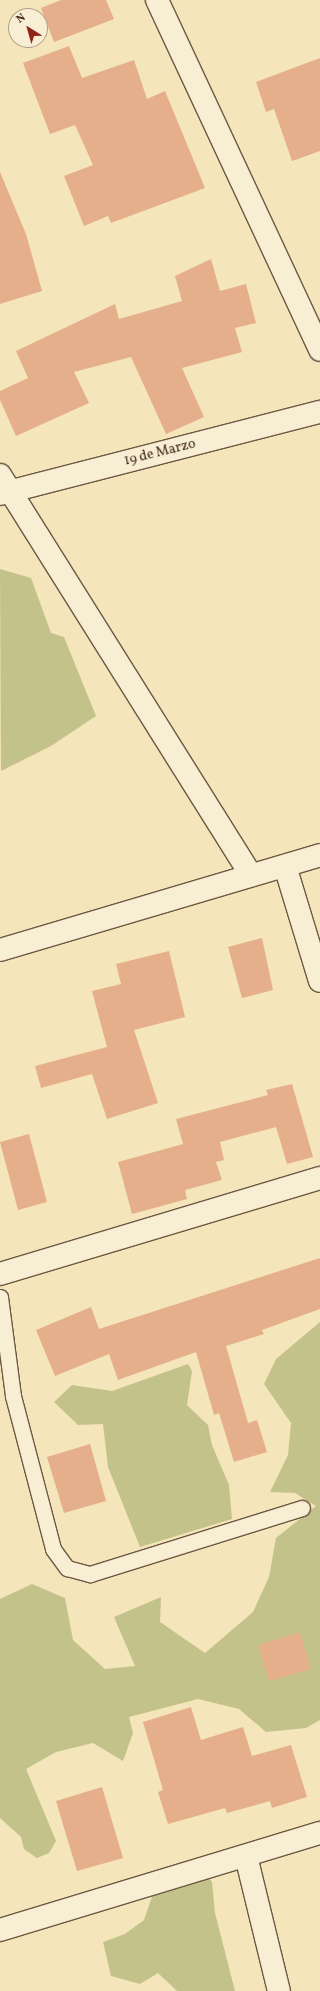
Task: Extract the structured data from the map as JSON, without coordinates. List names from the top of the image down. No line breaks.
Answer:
{"streets":{"street":["19 de Marzo"]},"north":"top left"}
